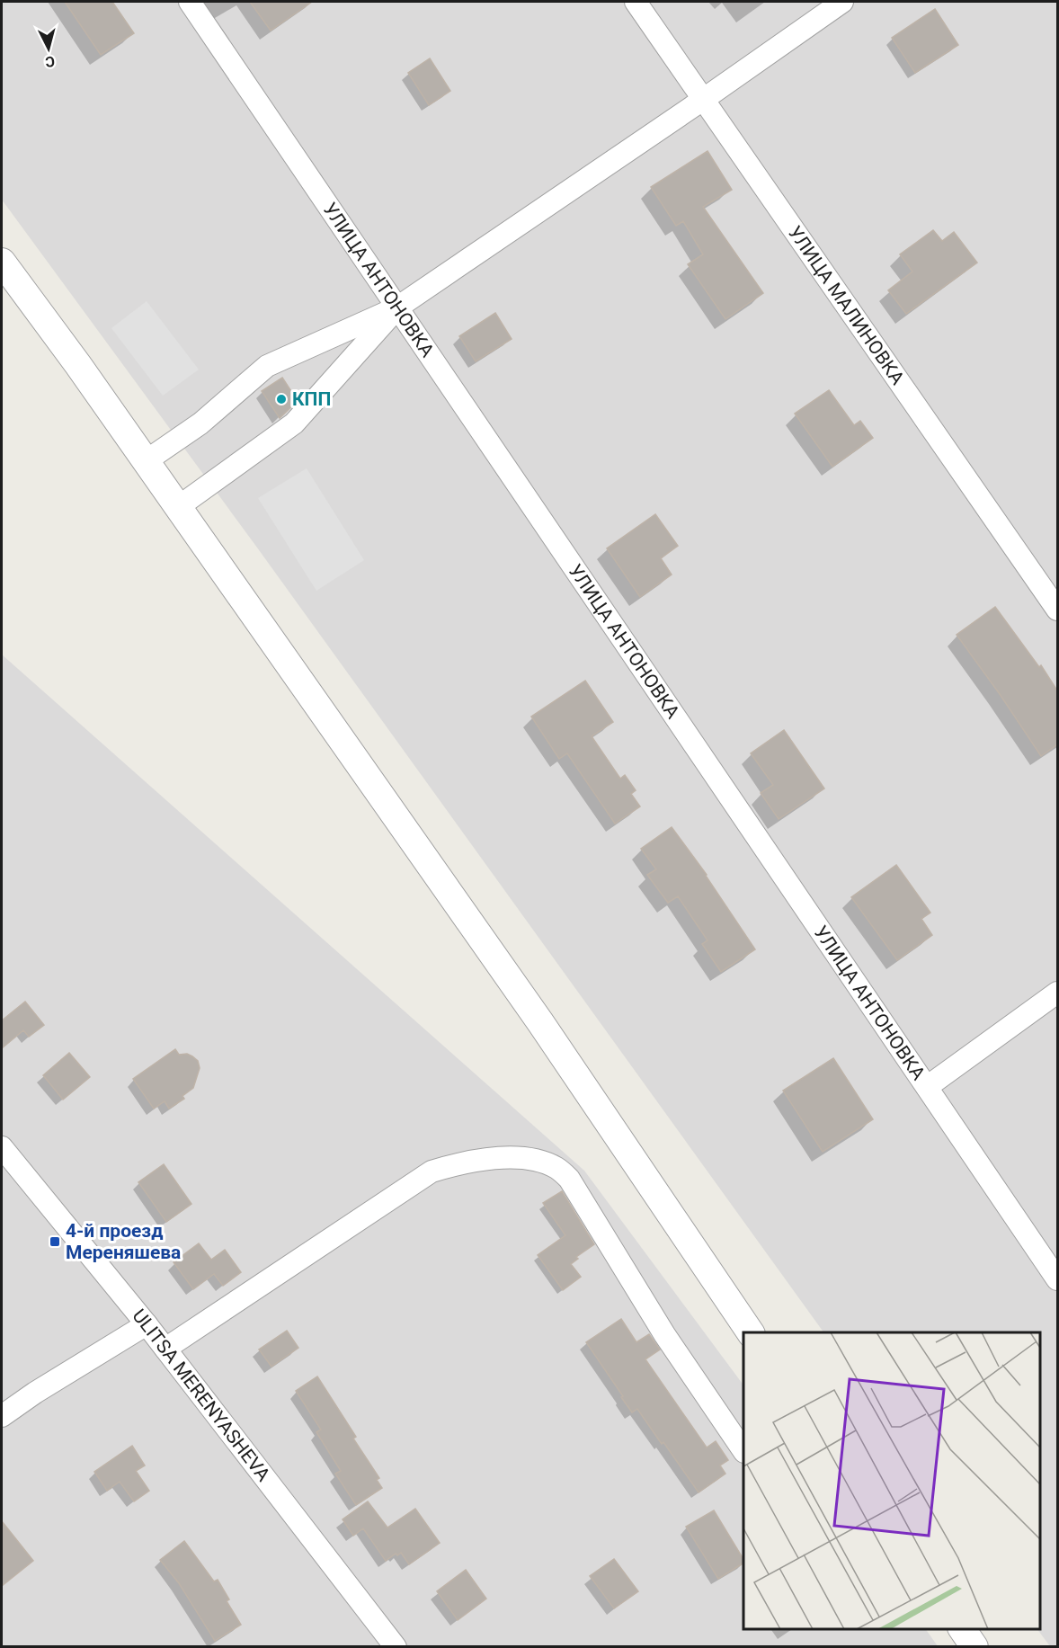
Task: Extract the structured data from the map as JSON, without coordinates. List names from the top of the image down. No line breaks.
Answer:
{"streets":{"street":["УЛИЦА АНТОНОВКА","УЛИЦА МАЛИНОВКА","ULITSA MERENYASHEVA"]},"places":{"other":["КПП"],"transit":["4-й проезд Мереняшева"]},"north":"bottom"}
